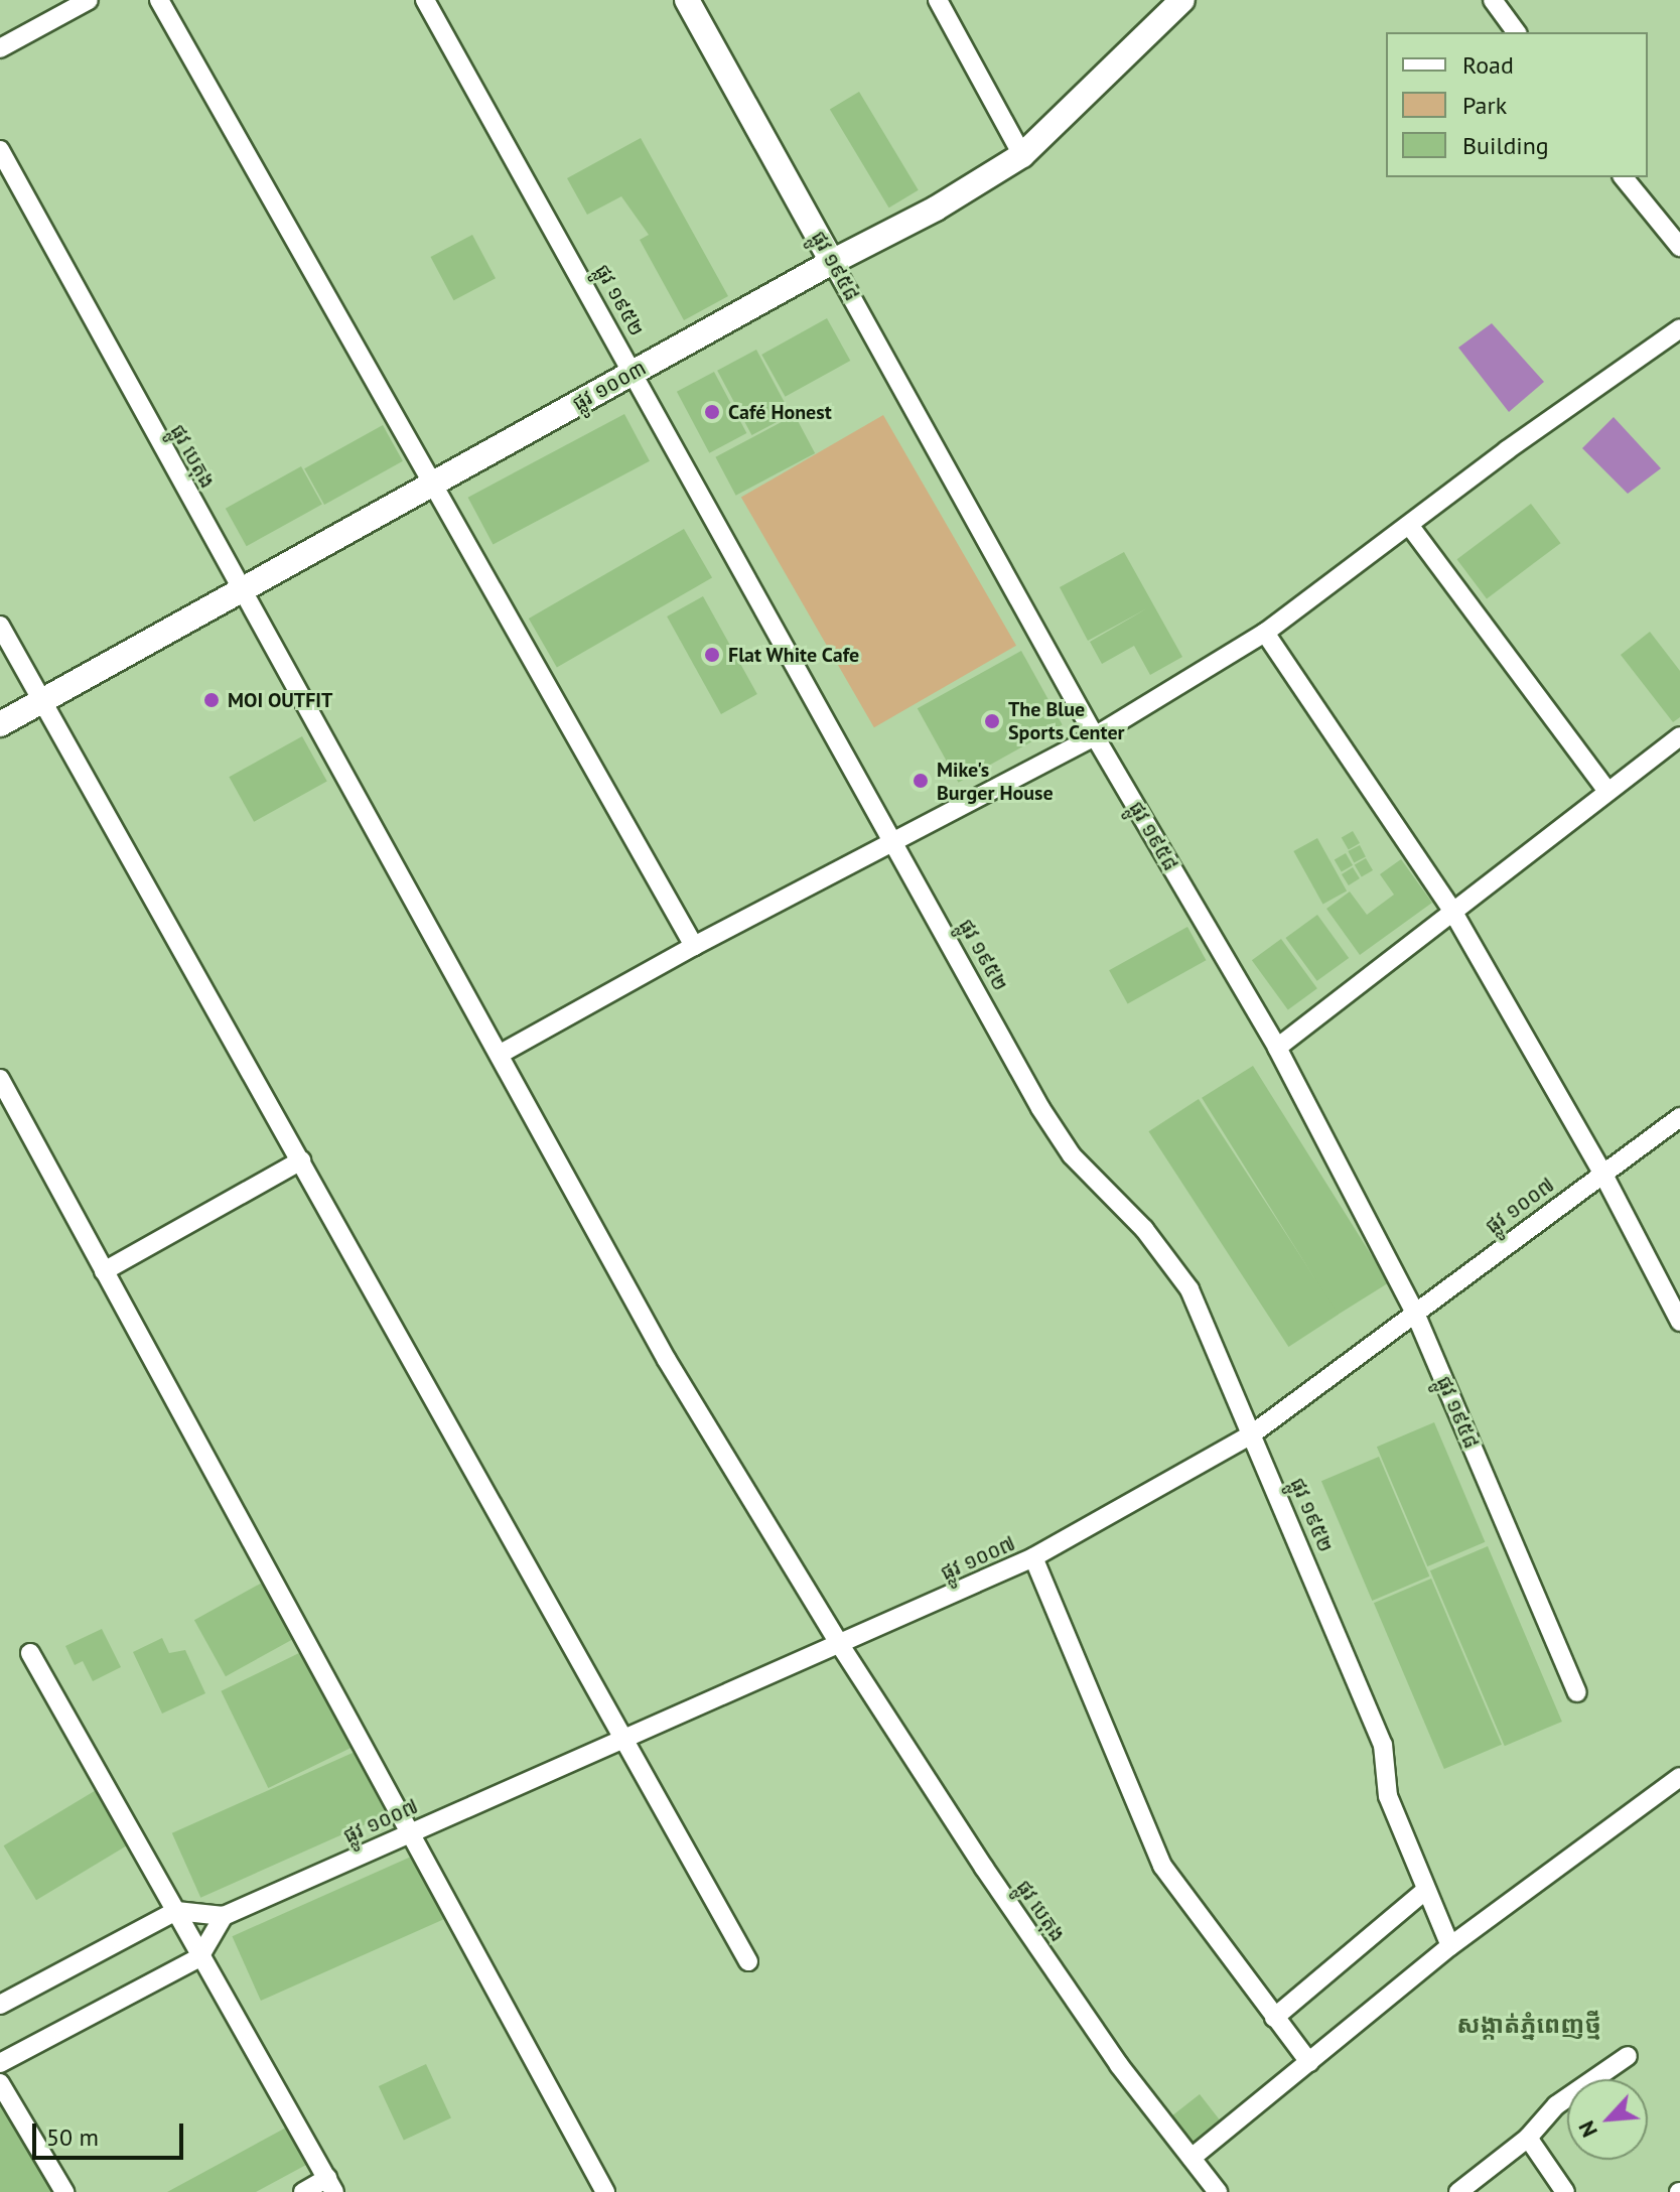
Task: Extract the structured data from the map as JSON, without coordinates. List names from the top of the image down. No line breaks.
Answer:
{"streets":{"street":["ផ្លូវ ១៩៥៨","ផ្លូវ ១៩៥២","ផ្លូវ ១០០៣","ផ្លូវ បេតុង","ផ្លូវ ១០០៧"]},"crossings":[["ផ្លូវ ១៩៥៨","ផ្លូវ ១០០៣"],["ផ្លូវ ១៩៥៨","ផ្លូវ ១០០៧"],["ផ្លូវ ១៩៥២","ផ្លូវ ១០០៣"],["ផ្លូវ ១៩៥២","ផ្លូវ ១០០៧"],["ផ្លូវ ១០០៣","ផ្លូវ បេតុង"],["ផ្លូវ បេតុង","ផ្លូវ ១០០៧"]],"districts":["សង្កាត់ភ្នំពេញថ្មី"],"places":["Café Honest","Flat White Cafe","MOI OUTFIT","The Blue Sports Center","Mike's Burger House"],"legend":["Road","Park","Building"],"scale_bar":"50 m","north":"bottom left"}
